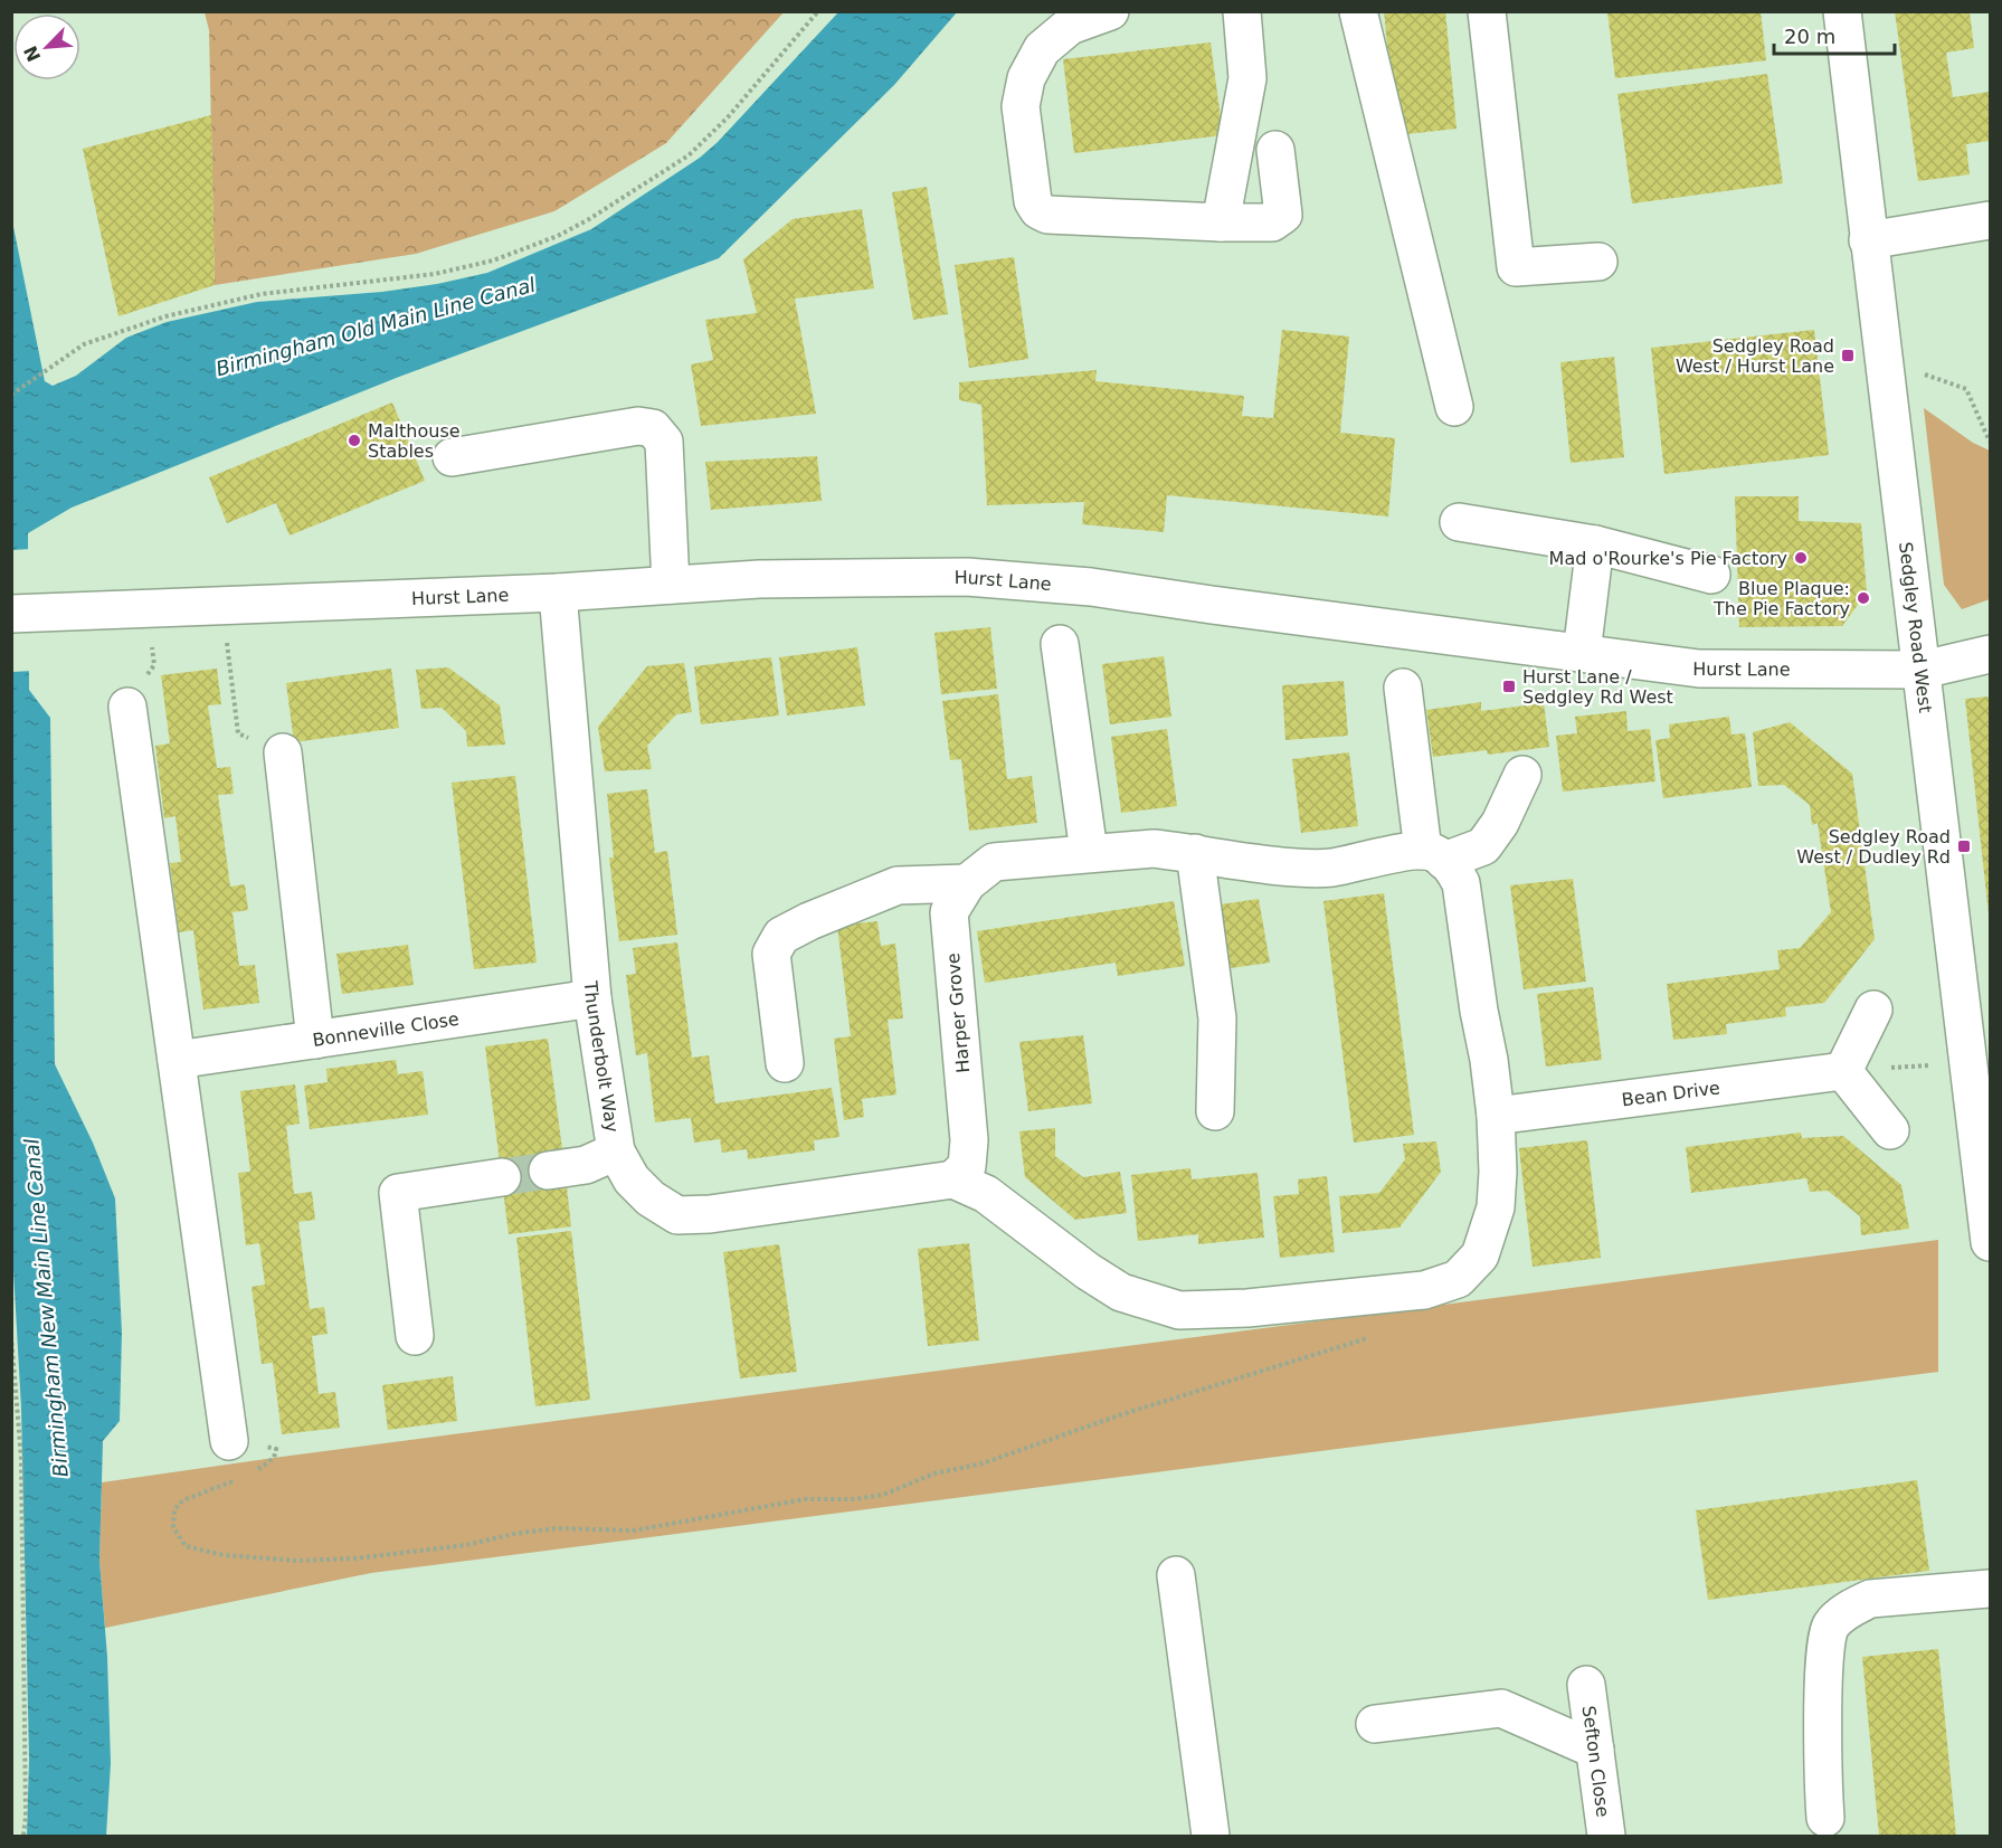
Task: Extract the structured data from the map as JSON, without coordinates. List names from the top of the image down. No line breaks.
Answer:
{"streets":{"street":["Hurst Lane","Sedgley Road West","Harper Grove","Bonneville Close","Thunderbolt Way","Bean Drive","Sefton Close"]},"crossings":[["Hurst Lane","Sedgley Road West"],["Hurst Lane","Thunderbolt Way"],["Harper Grove","Thunderbolt Way"],["Bonneville Close","Thunderbolt Way"]],"water":["Birmingham Old Main Line Canal","Birmingham New Main Line Canal"],"places":{"transit":["Sedgley Road West / Hurst Lane","Hurst Lane / Sedgley Rd West","Sedgley Road West / Dudley Rd"],"other":["Malthouse Stables","Mad o'Rourke's Pie Factory","Blue Plaque: The Pie Factory"]},"scale_bar":"20 m","north":"bottom left"}
